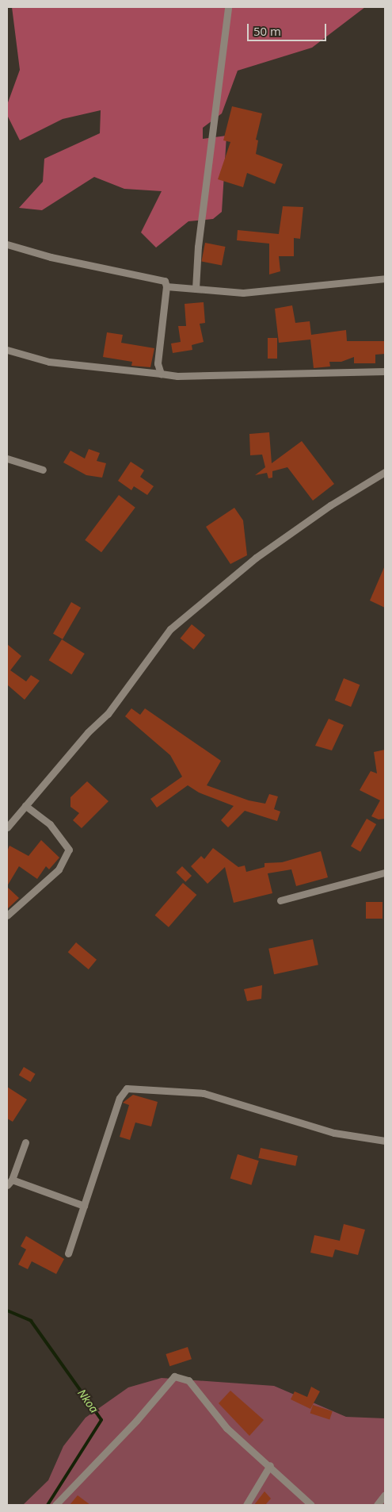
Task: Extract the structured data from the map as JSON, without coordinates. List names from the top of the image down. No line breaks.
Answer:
{"water":["Nkoa"],"scale_bar":"50 m"}
